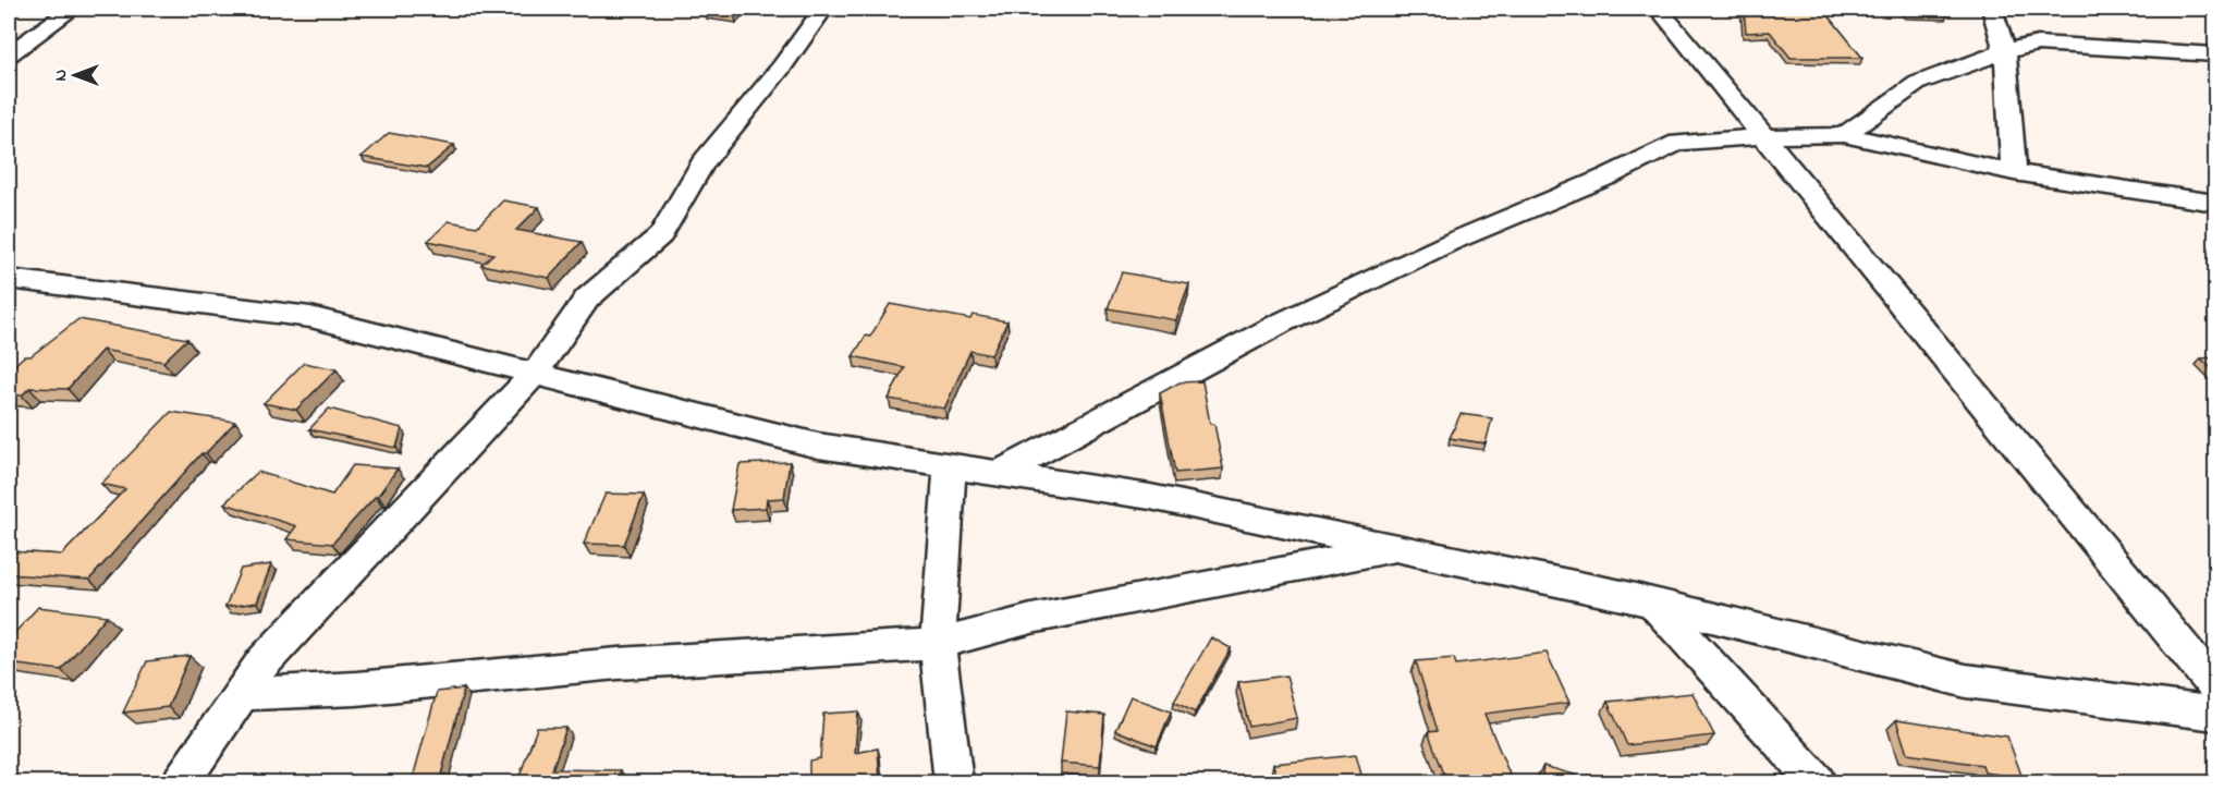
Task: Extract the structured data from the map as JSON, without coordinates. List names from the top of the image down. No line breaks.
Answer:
{"north":"left"}
